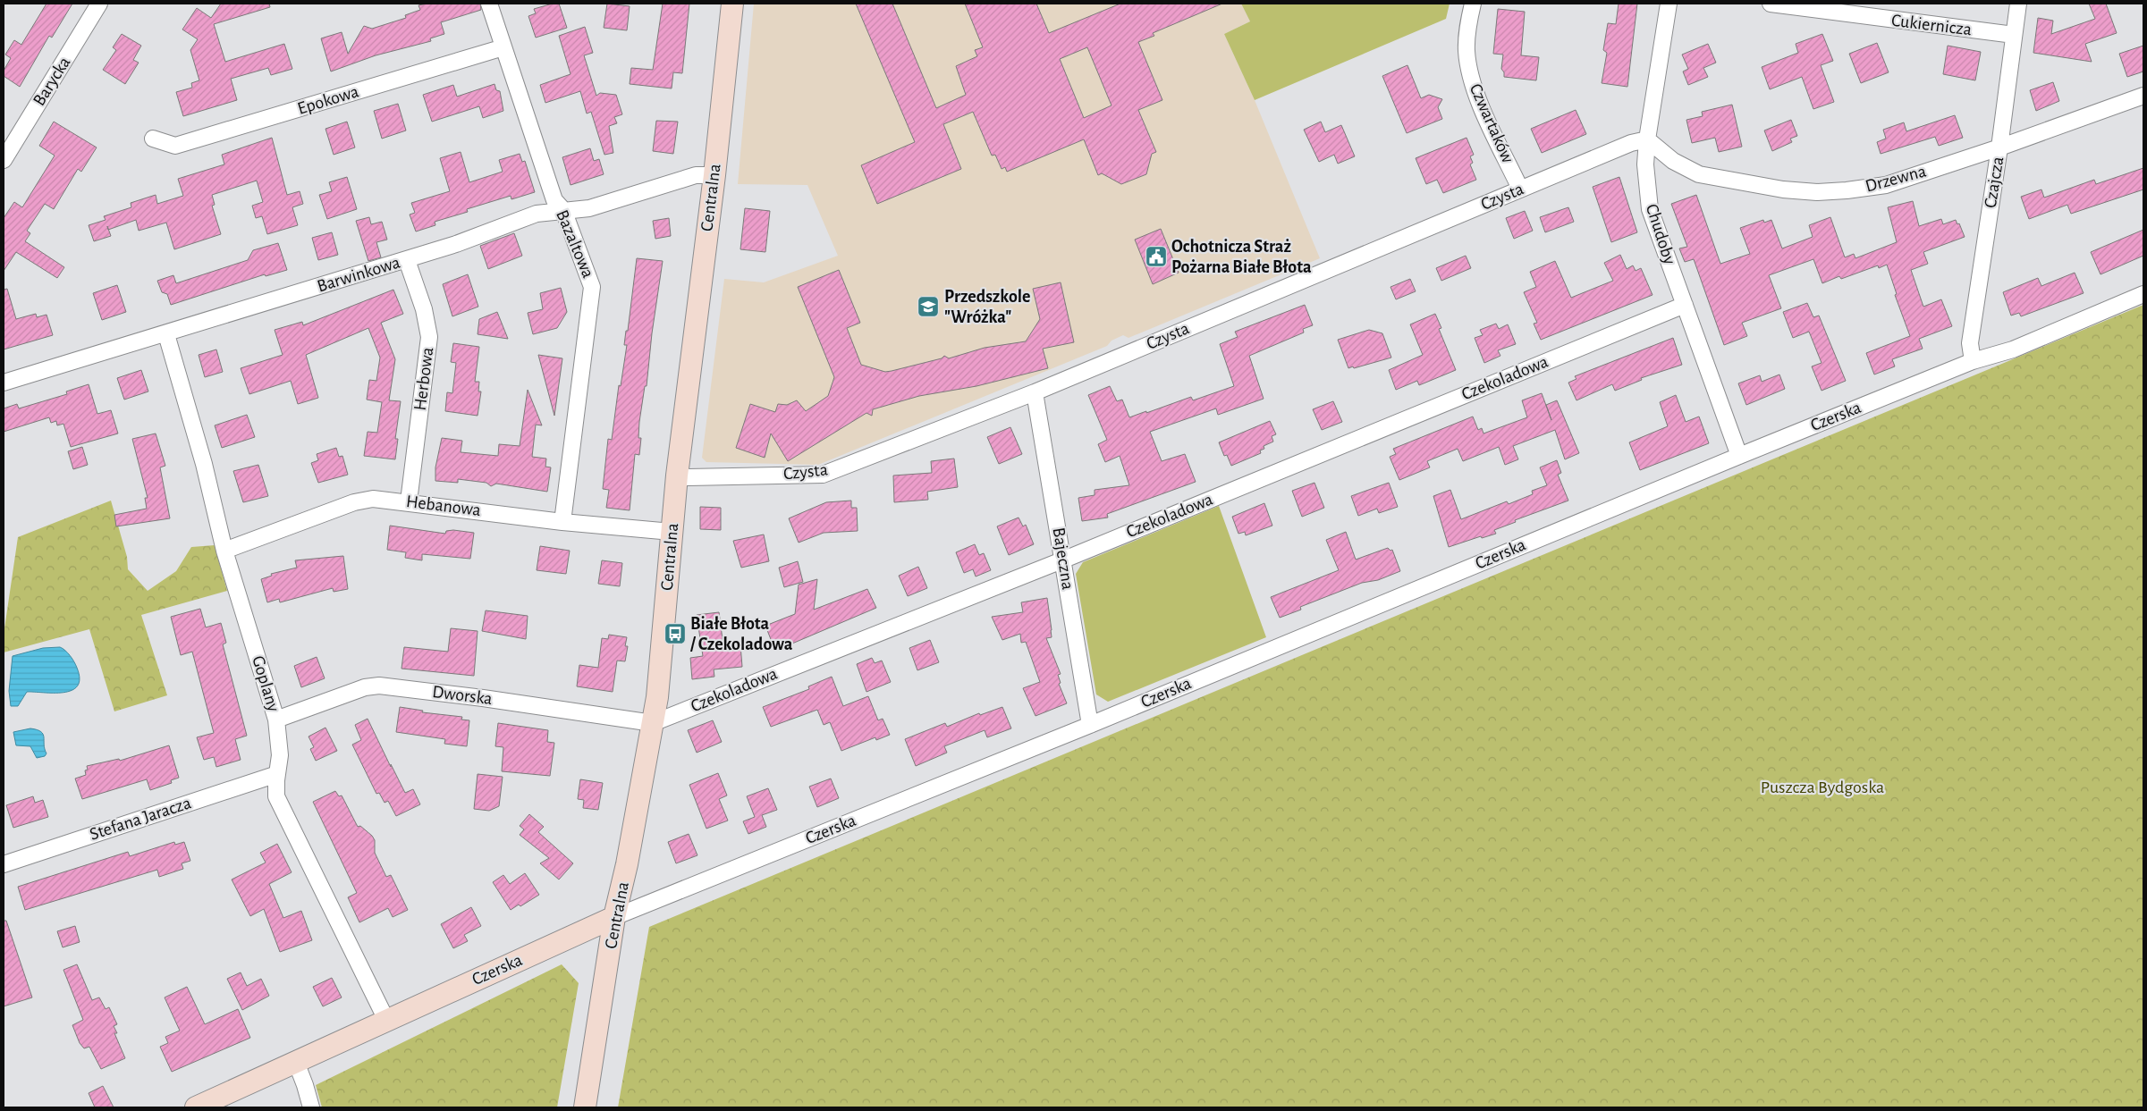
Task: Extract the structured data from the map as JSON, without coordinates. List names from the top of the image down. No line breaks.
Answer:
{"streets":{"street":["Cukiernicza","Barycka","Epokowa","Czwartaków","Drzewna","Czajcza","Czysta","Centralna","Chudoby","Bazaltowa","Barwinkowa","Czekoladowa","Herbowa","Czerska","Hebanowa","Bajeczna","Goplany","Dworska","Stefana Jaracza"]},"crossings":[["Cukiernicza","Czajcza"],["Epokowa","Bazaltowa"],["Czwartaków","Czysta"],["Drzewna","Czajcza"],["Drzewna","Czysta"],["Drzewna","Chudoby"],["Czajcza","Czerska"],["Czysta","Centralna"],["Czysta","Chudoby"],["Czysta","Bajeczna"],["Centralna","Barwinkowa"],["Centralna","Czekoladowa"],["Centralna","Czerska"],["Centralna","Hebanowa"],["Centralna","Dworska"],["Chudoby","Czekoladowa"],["Chudoby","Czerska"],["Bazaltowa","Barwinkowa"],["Bazaltowa","Hebanowa"],["Barwinkowa","Herbowa"],["Barwinkowa","Goplany"],["Czekoladowa","Bajeczna"],["Czekoladowa","Dworska"],["Herbowa","Hebanowa"],["Czerska","Bajeczna"],["Czerska","Goplany"],["Hebanowa","Goplany"],["Goplany","Dworska"],["Goplany","Stefana Jaracza"]],"parks":["Puszcza Bydgoska"],"places":{"public building":["Ochotnicza Straż Pożarna Białe Błota"],"school or university":["Przedszkole \"Wróżka\""],"bus stop":["Białe Błota / Czekoladowa"]}}
